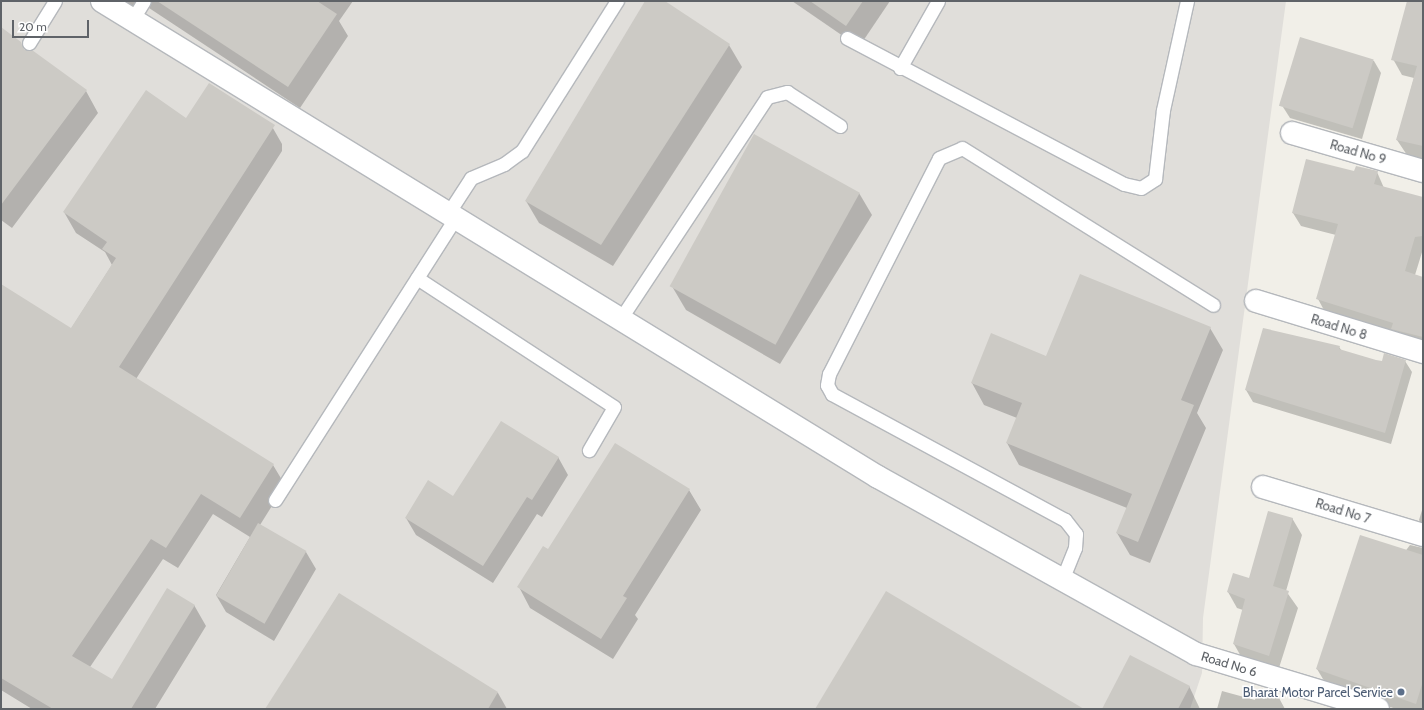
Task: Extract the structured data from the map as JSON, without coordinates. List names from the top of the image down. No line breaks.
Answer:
{"streets":{"street":["Road No 9","Road No 8","Road No 7","Road No 6"]},"places":["Bharat Motor Parcel Service"],"scale_bar":"20 m"}
